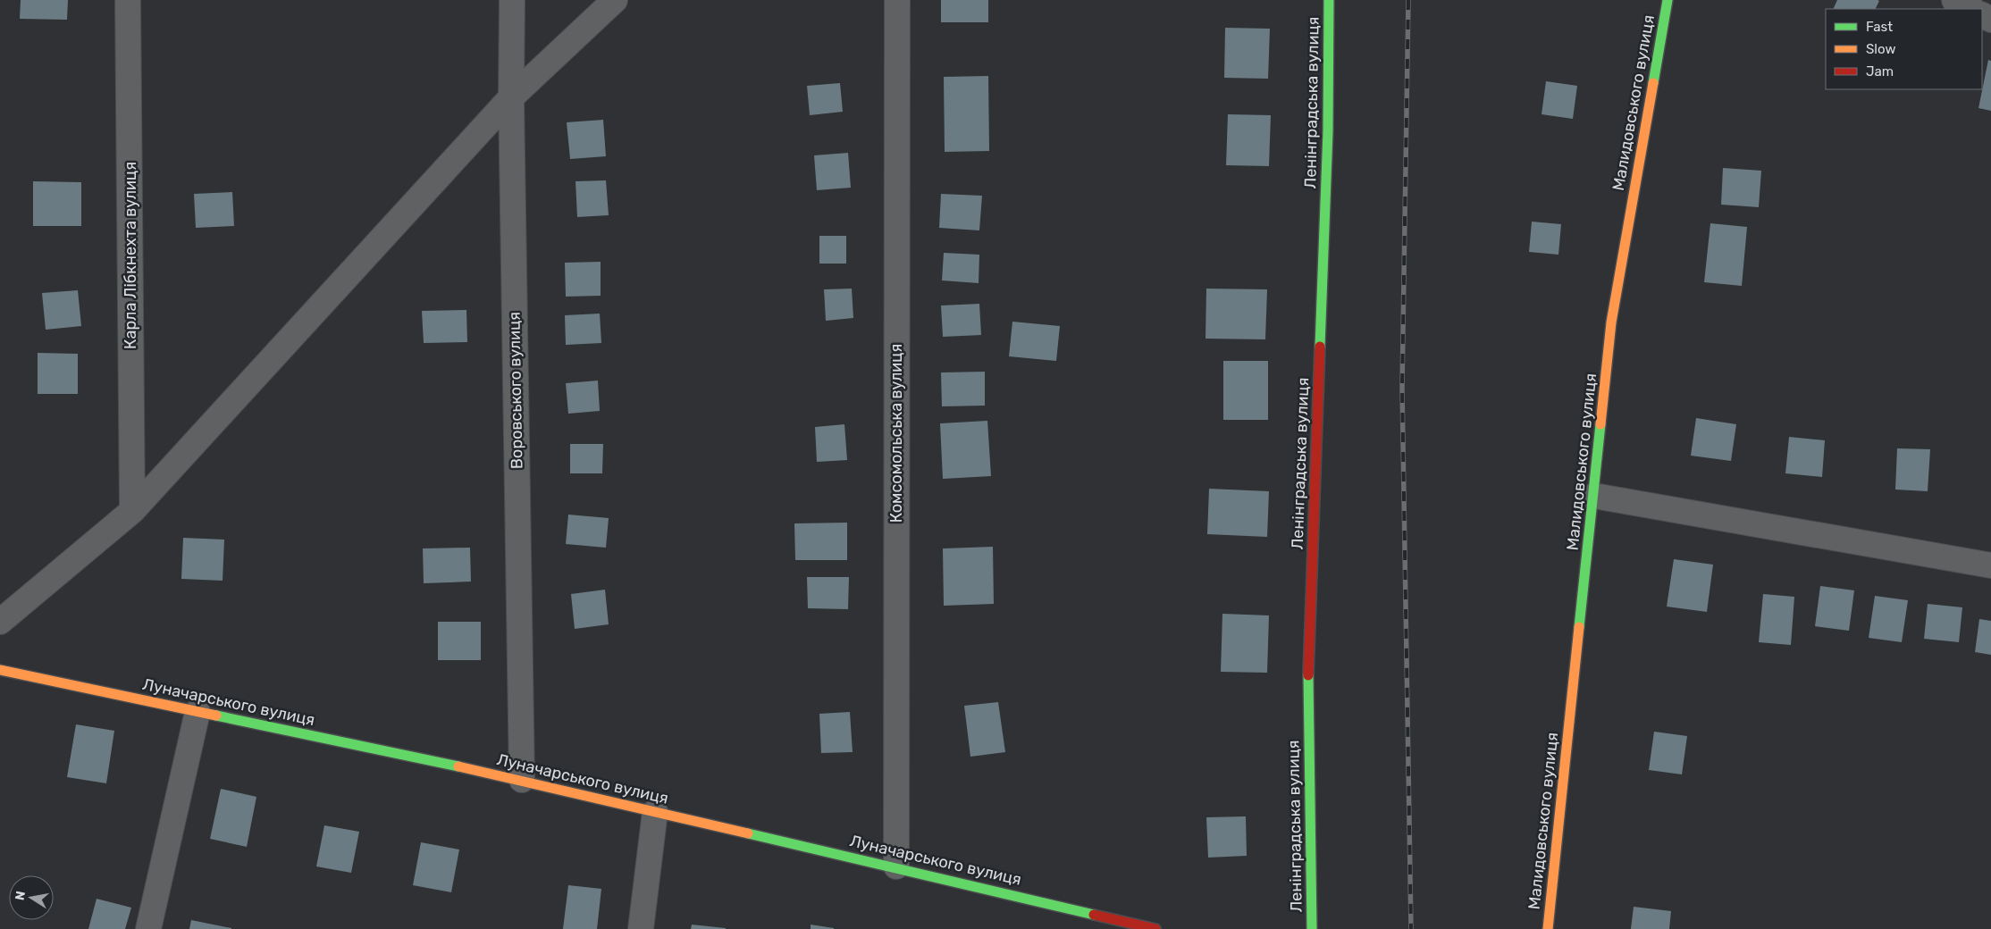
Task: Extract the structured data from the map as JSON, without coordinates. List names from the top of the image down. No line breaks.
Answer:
{"streets":{"street":["Ленінградська вулиця","Малидовського вулиця","Карла Лібкнехта вулиця","Воровського вулиця","Комсомольська вулиця","Луначарського вулиця"]},"crossings":[["Воровського вулиця","Луначарського вулиця"],["Комсомольська вулиця","Луначарського вулиця"]],"legend":["Fast","Slow","Jam"],"north":"left"}
